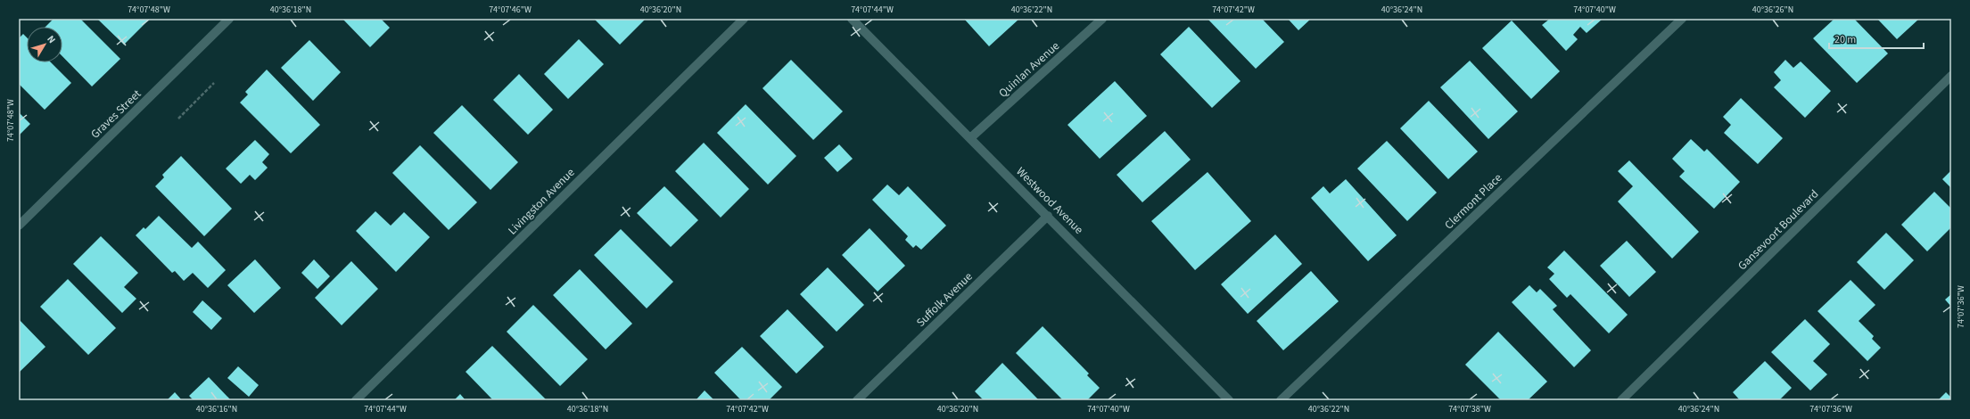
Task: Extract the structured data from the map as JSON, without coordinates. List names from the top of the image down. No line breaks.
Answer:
{"streets":{"street":["Quinlan Avenue","Graves Street","Westwood Avenue","Livingston Avenue","Clermont Place","Gansevoort Boulevard","Suffolk Avenue"]},"crossings":[["Quinlan Avenue","Westwood Avenue"],["Westwood Avenue","Suffolk Avenue"]],"scale_bar":"20 m","north":"top right","coordinates":["74°07'48\"W","40°36'18\"N","74°07'46\"W","40°36'20\"N","74°07'44\"W","40°36'22\"N","74°07'42\"W","40°36'24\"N","74°07'40\"W","40°36'26\"N","74°07'36\"W","40°36'16\"N","74°07'38\"W"]}
